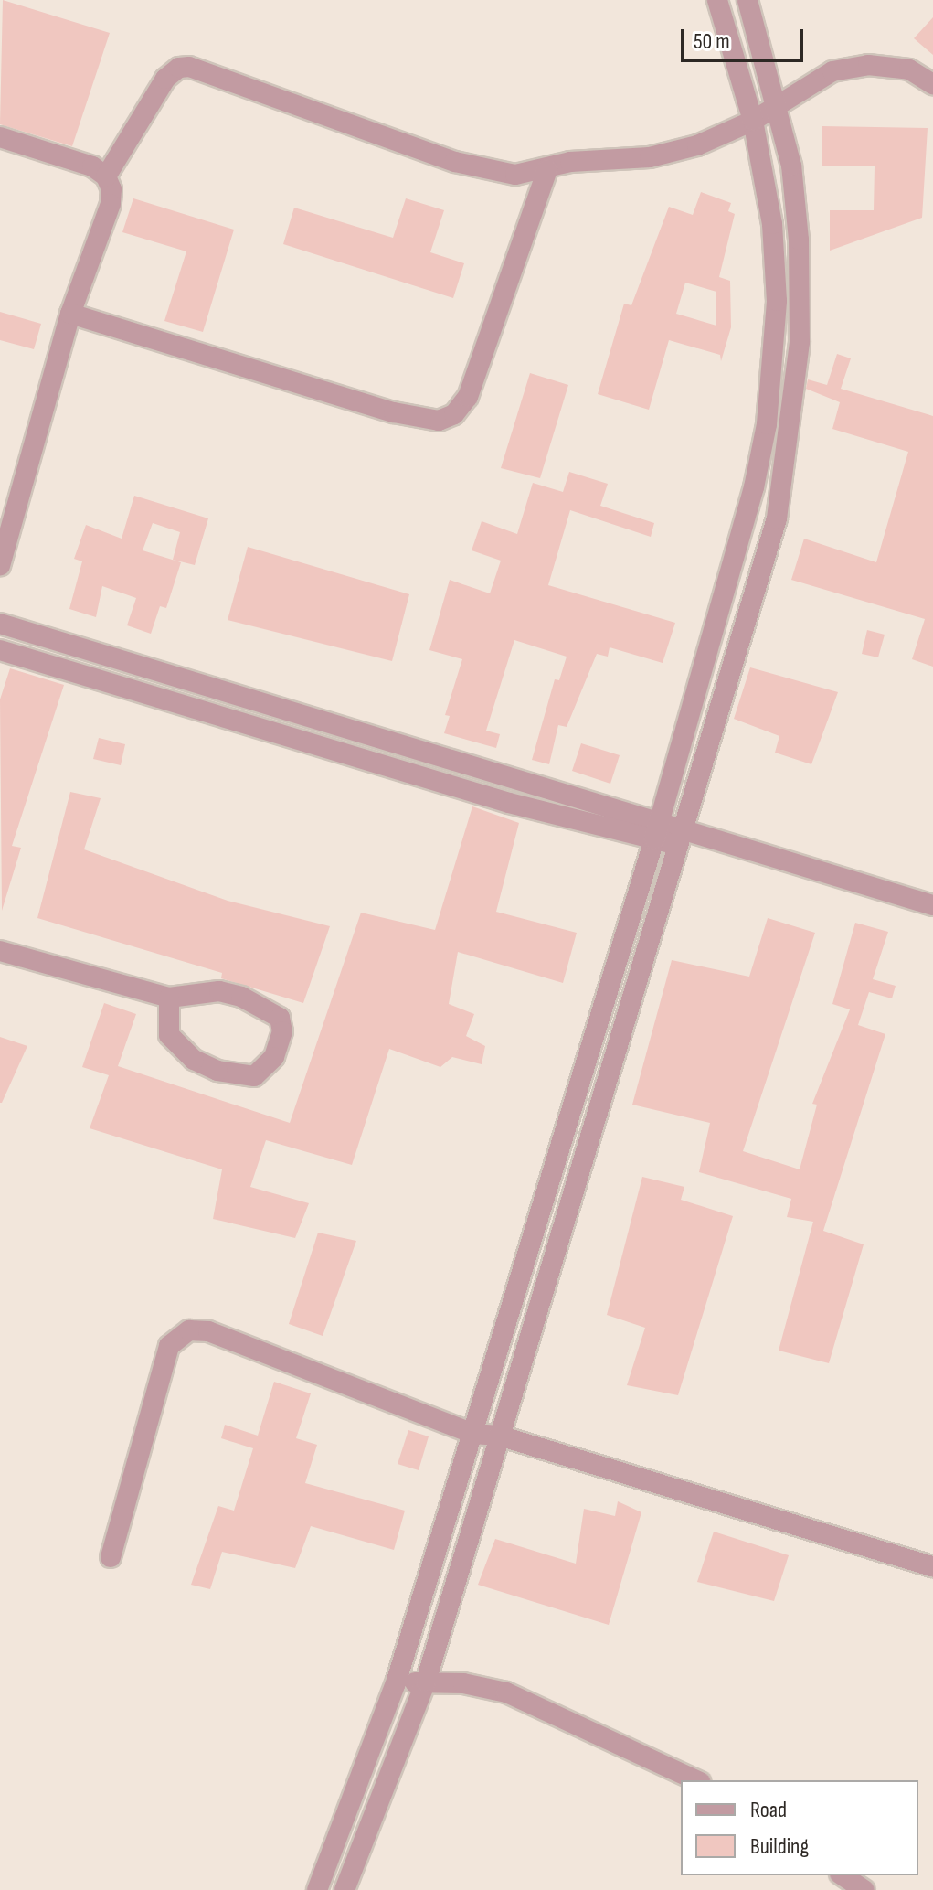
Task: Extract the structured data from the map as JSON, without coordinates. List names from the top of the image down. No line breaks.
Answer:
{"legend":["Road","Building"],"scale_bar":"50 m"}
